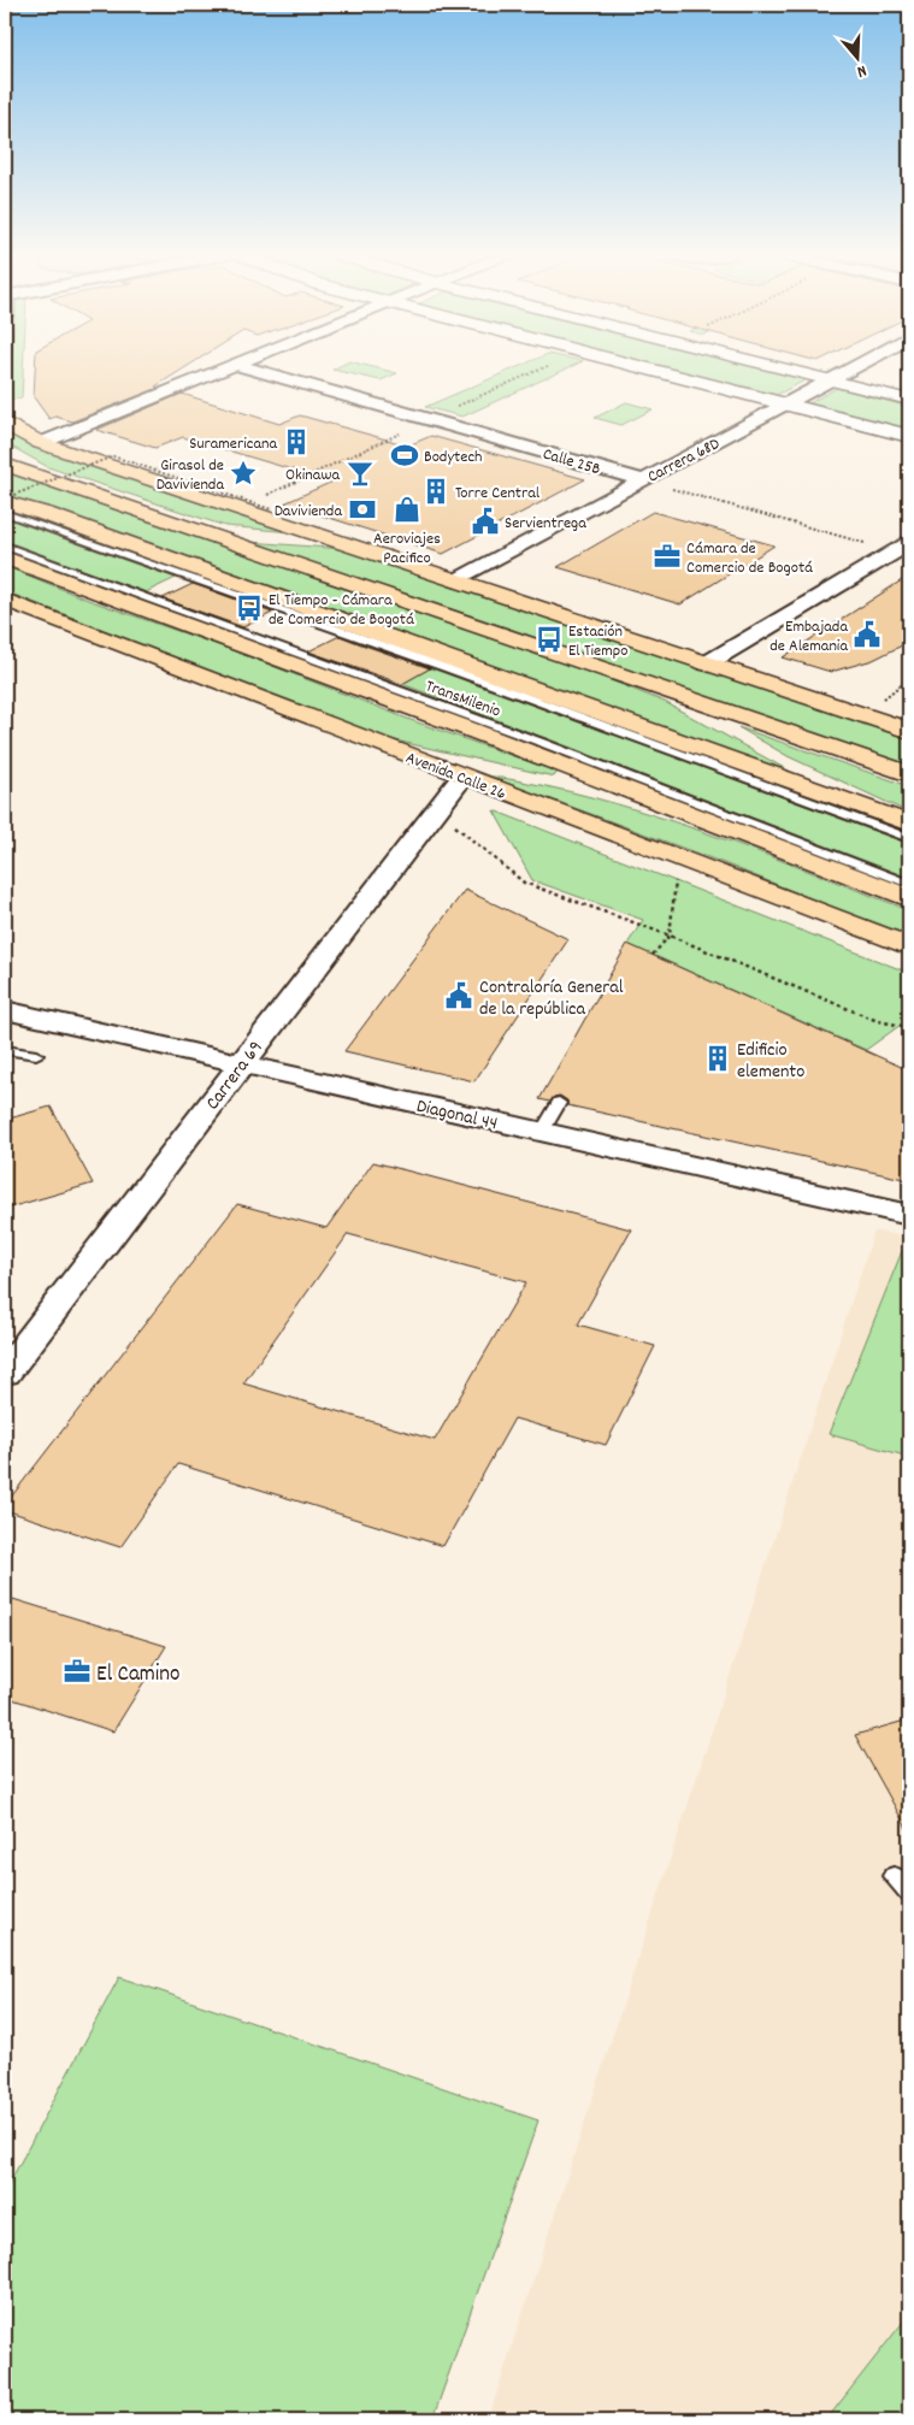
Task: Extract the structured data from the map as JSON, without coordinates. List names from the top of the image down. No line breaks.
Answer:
{"streets":{"main road":["Avenida Calle 26"],"street":["Carrera 68D","Calle 25B","Carrera 69","Diagonal 44"],"lane":["TransMilenio"]},"crossings":[["Carrera 68D","Calle 25B"],["Avenida Calle 26","Carrera 69"],["Carrera 69","Diagonal 44"]],"places":{"building":["Suramericana","Torre Central","Edificio elemento"],"sports":["Bodytech"],"place":["Girasol de Davivienda"],"bar":["Okinawa"],"bank":["Davivienda"],"shop":["Aeroviajes Pacifico"],"public building":["Servientrega","Embajada de Alemania","Contraloría General de la república"],"office":["Cámara de Comercio de Bogotá","El Camino"],"bus stop":["El Tiempo - Cámara de Comercio de Bogotá","Estación El Tiempo"]},"north":"bottom"}
